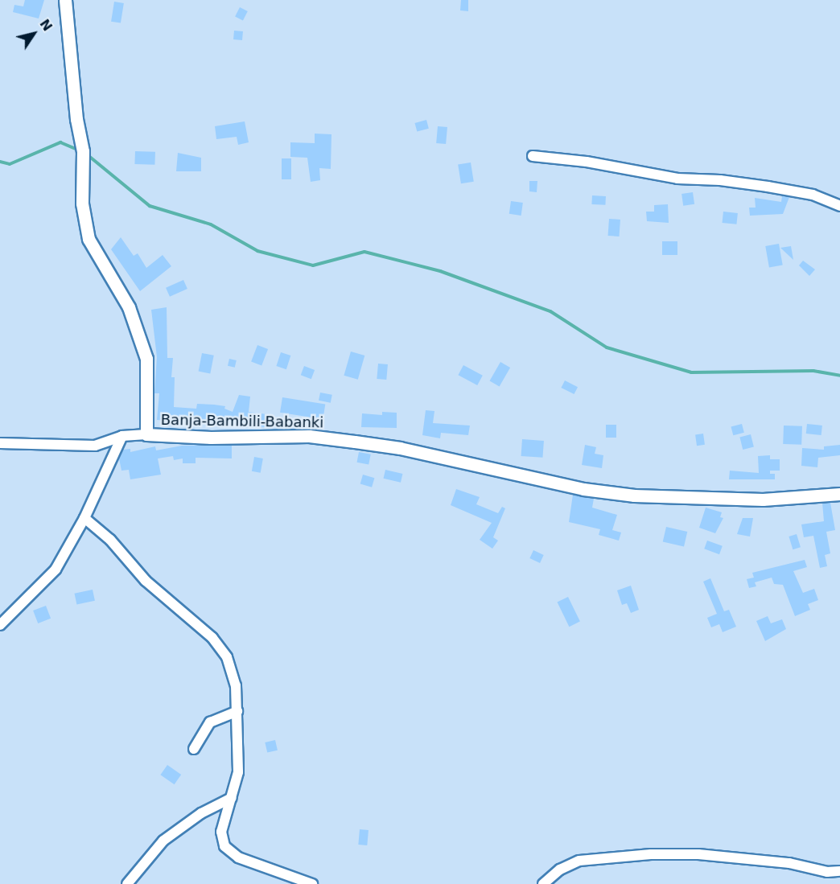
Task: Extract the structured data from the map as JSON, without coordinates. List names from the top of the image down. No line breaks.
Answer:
{"streets":{"street":["Banja-Bambili-Babanki"]},"north":"top right"}
